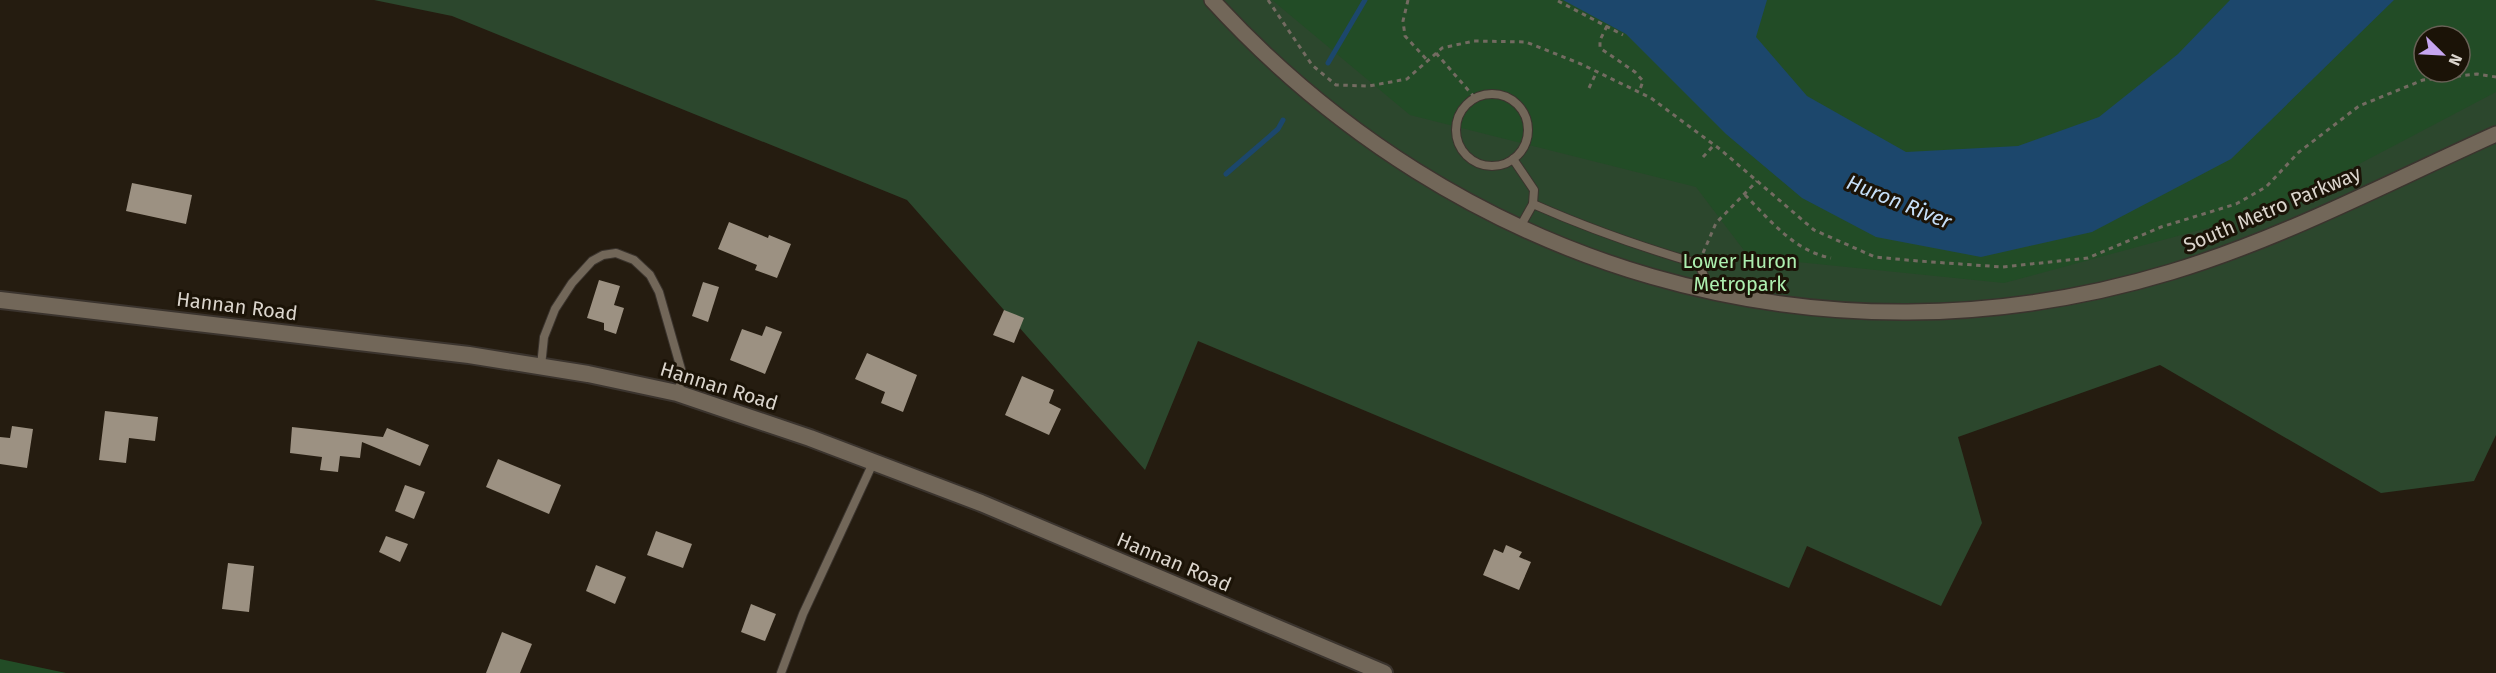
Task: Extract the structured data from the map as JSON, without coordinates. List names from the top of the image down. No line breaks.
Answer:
{"streets":{"street":["South Metro Parkway","Hannan Road"]},"water":["Huron River"],"parks":["Lower Huron Metropark"],"north":"bottom right"}
